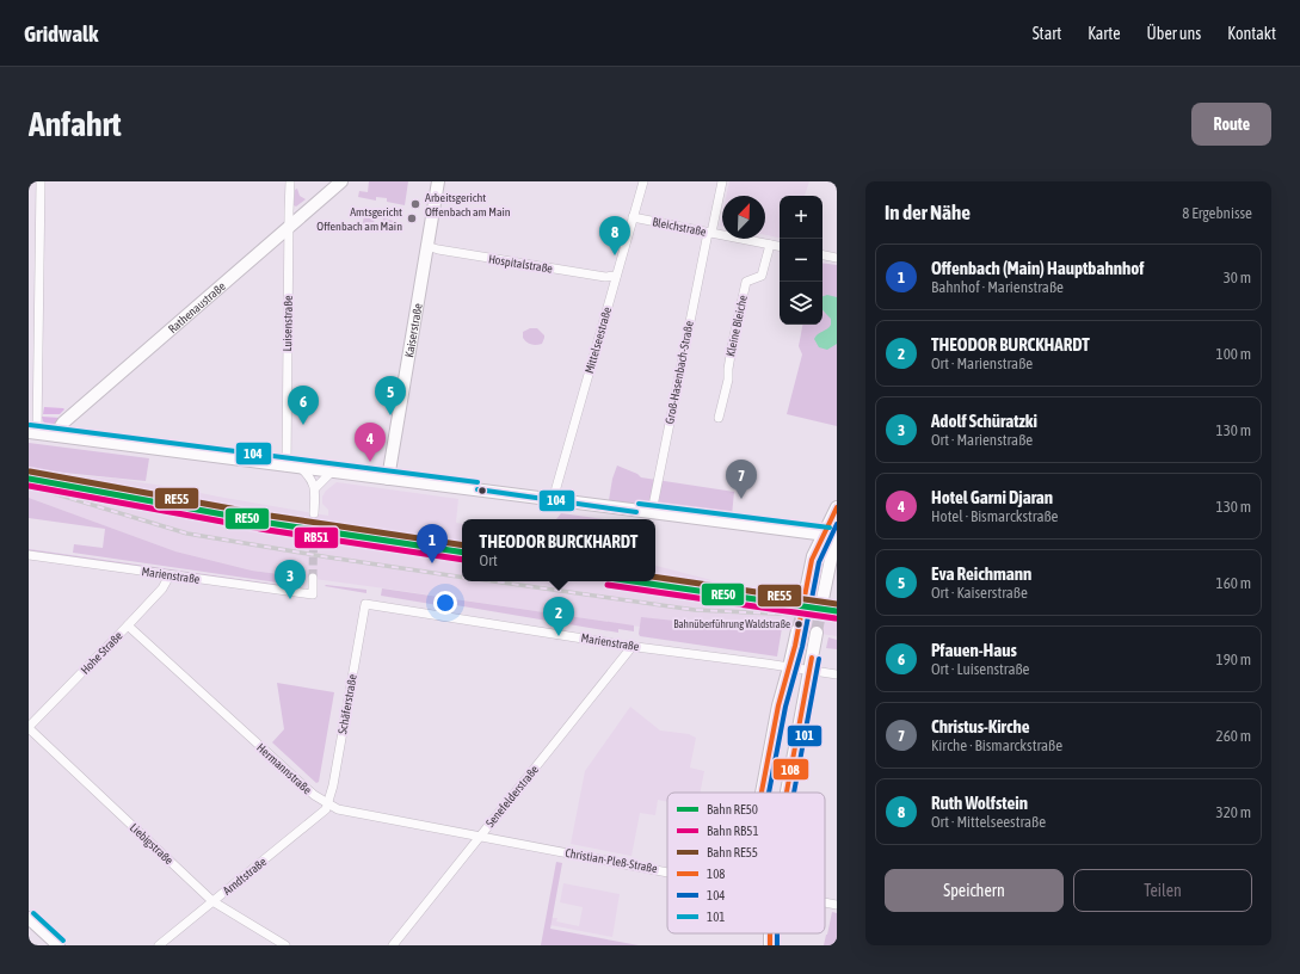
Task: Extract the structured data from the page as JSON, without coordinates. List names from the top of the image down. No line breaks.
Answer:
{"streets":{"main road":["Rathenaustraße","Kaiserstraße"],"street":["Bleichstraße","Hospitalstraße","Luisenstraße","Kleine Bleiche","Mittelseestraße","Groß-Hasenbach-Straße","Marienstraße","Hohe Straße","Schäferstraße","Hermannstraße","Senefelderstraße","Liebigstraße","Christian-Pleß-Straße","Arndtstraße"]},"crossings":[["Bleichstraße","Kleine Bleiche"],["Bleichstraße","Mittelseestraße"],["Bleichstraße","Groß-Hasenbach-Straße"],["Hospitalstraße","Kaiserstraße"],["Hospitalstraße","Mittelseestraße"],["Rathenaustraße","Luisenstraße"],["Marienstraße","Hohe Straße"],["Marienstraße","Schäferstraße"],["Marienstraße","Senefelderstraße"],["Hohe Straße","Hermannstraße"],["Hohe Straße","Liebigstraße"],["Schäferstraße","Hermannstraße"],["Schäferstraße","Arndtstraße"],["Hermannstraße","Senefelderstraße"],["Hermannstraße","Christian-Pleß-Straße"],["Hermannstraße","Arndtstraße"],["Senefelderstraße","Christian-Pleß-Straße"],["Liebigstraße","Arndtstraße"]],"places":["Arbeitsgericht Offenbach am Main","Amtsgericht Offenbach am Main","Bahnüberführung Waldstraße"],"lines":["transit line 104","rail line RE55","rail line RE50","rail line RB51","transit line 108","transit line 101"],"legend":["Bahn RE50","Bahn RB51","Bahn RE55","108","104","101"],"north":"top right","page":{"header":"Gridwalk","nav":["Start","Karte","Über uns","Kontakt"],"buttons":["Route",["Speichern","Teilen"]],"title":"Anfahrt","heading":["In der Nähe","8 Ergebnisse"],"map_buttons":["+","−"],"pins":["8","5","6","4","7","1","3","2"],"list":[{"mark":"1","name":"Offenbach (Main) Hauptbahnhof","note":"Bahnhof · Marienstraße","value":"30 m"},{"mark":"2","name":"THEODOR BURCKHARDT","note":"Ort · Marienstraße","value":"100 m"},{"mark":"3","name":"Adolf Schüratzki","note":"Ort · Marienstraße","value":"130 m"},{"mark":"4","name":"Hotel Garni Djaran","note":"Hotel · Bismarckstraße","value":"130 m"},{"mark":"5","name":"Eva Reichmann","note":"Ort · Kaiserstraße","value":"160 m"},{"mark":"6","name":"Pfauen-Haus","note":"Ort · Luisenstraße","value":"190 m"},{"mark":"7","name":"Christus-Kirche","note":"Kirche · Bismarckstraße","value":"260 m"},{"mark":"8","name":"Ruth Wolfstein","note":"Ort · Mittelseestraße","value":"320 m"}],"popup":["THEODOR BURCKHARDT","Ort"]}}
